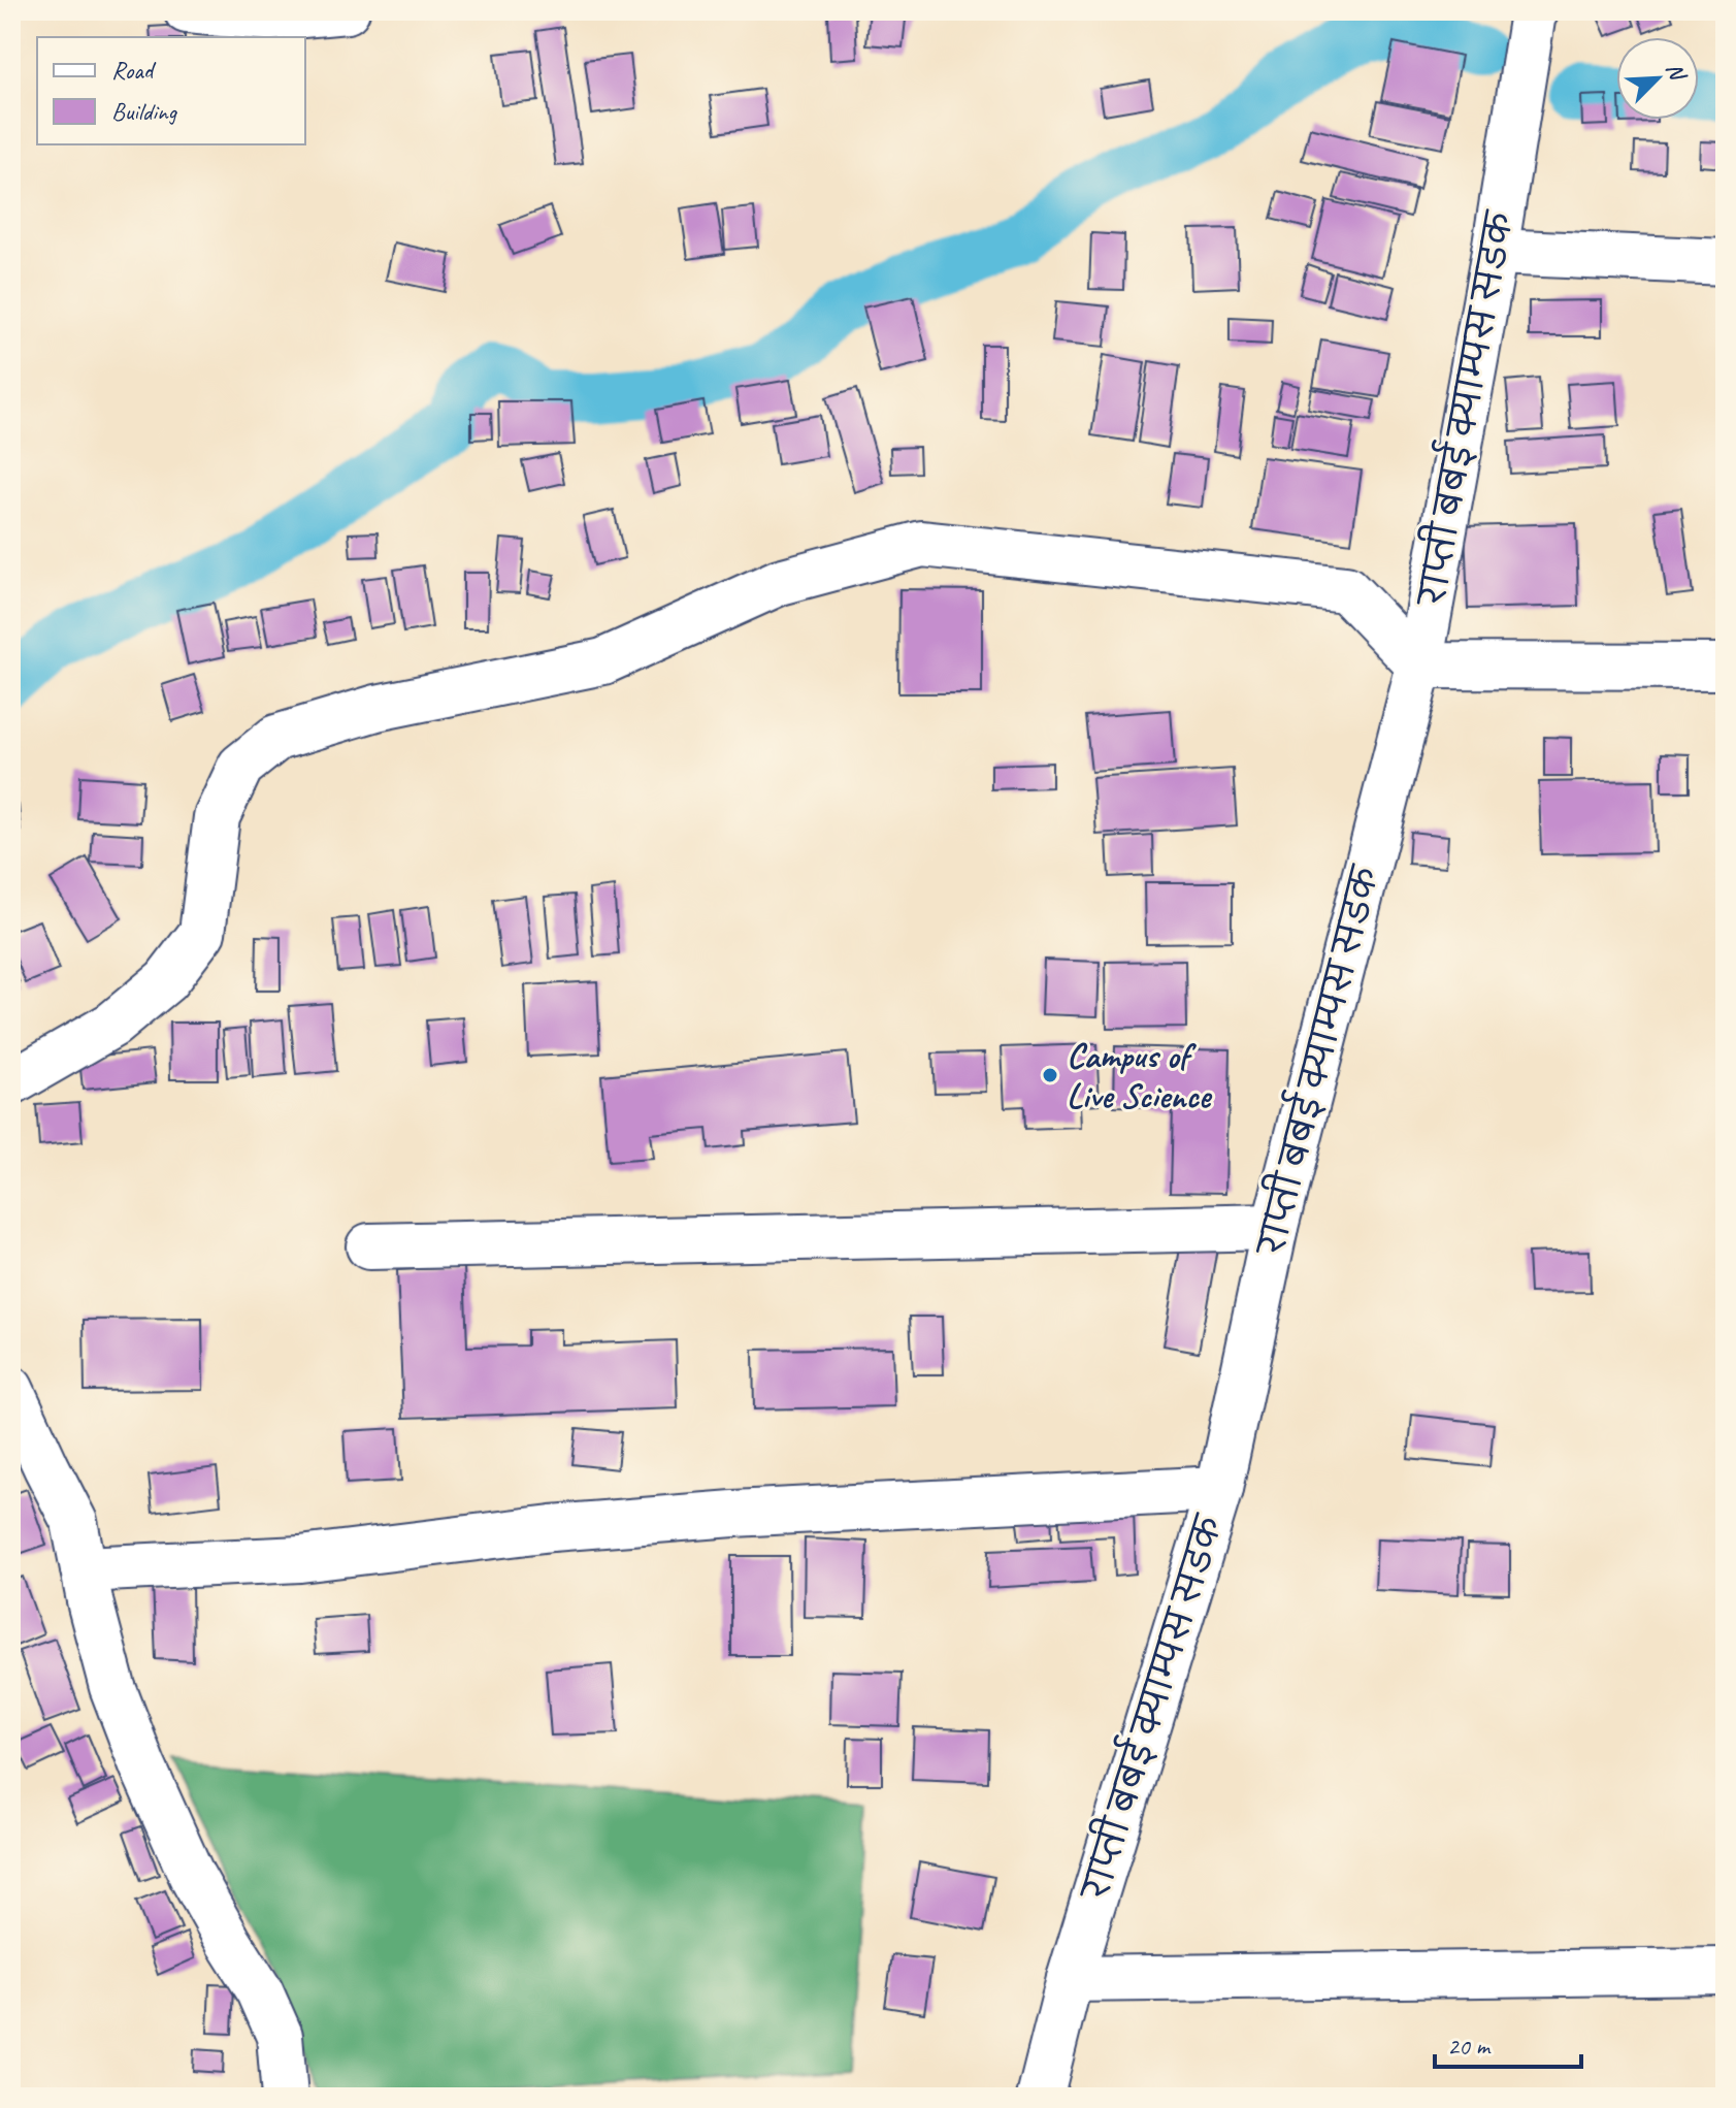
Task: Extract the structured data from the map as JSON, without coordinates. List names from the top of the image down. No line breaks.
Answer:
{"streets":{"street":["राप्ती बबई क्याम्पस सडक"]},"places":["Campus of Live Science"],"legend":["Road","Building"],"scale_bar":"20 m","north":"top right"}
